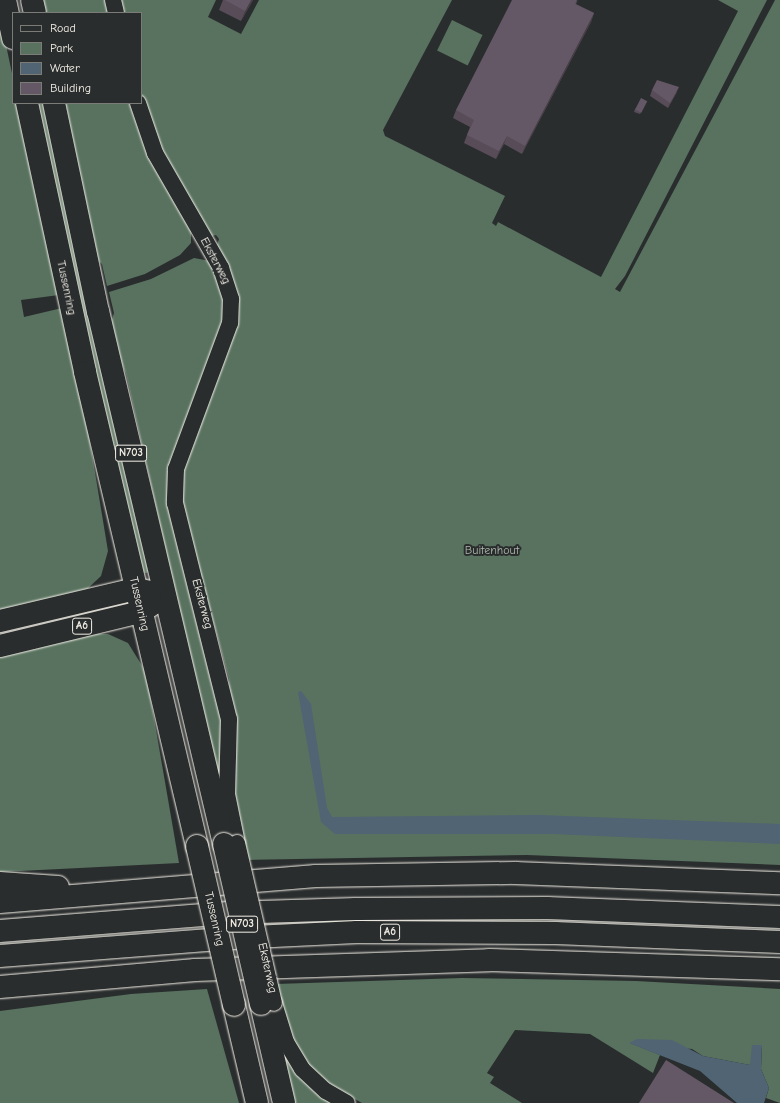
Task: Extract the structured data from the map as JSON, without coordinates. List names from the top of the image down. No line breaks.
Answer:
{"streets":{"highway":["Tussenring","N703","A6"],"street":["Eksterweg"]},"crossings":[["Eksterweg","N703"],["Tussenring","A6"],["N703","A6"]],"parks":["Buitenhout"],"legend":["Road","Park","Water","Building"]}
